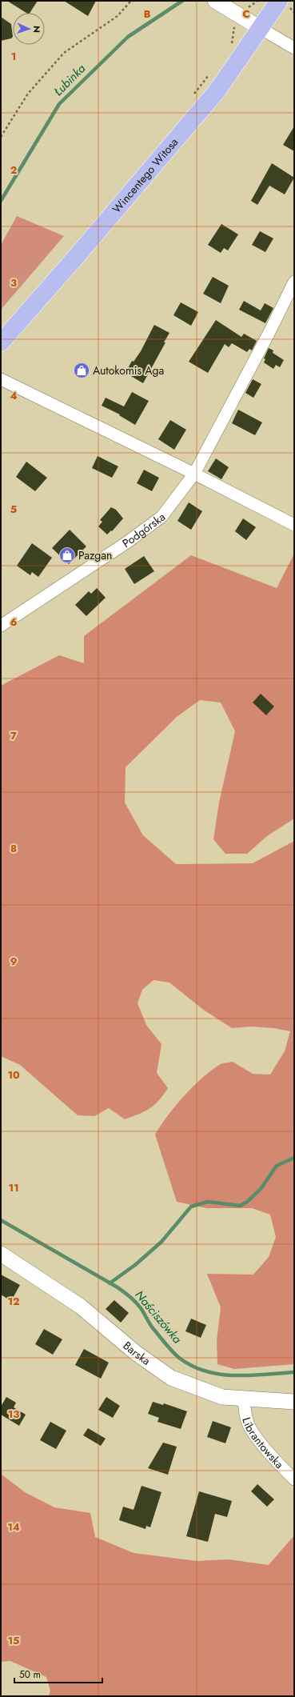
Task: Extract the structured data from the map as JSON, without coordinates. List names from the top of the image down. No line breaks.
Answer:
{"streets":{"main road":["Wincentego Witosa"],"street":["Podgórska","Barska","Librantowska"]},"crossings":[["Barska","Librantowska"]],"water":["Łubinka","Naściszówka"],"places":{"shop":["Autokomis Aga","Pazgan"]},"scale_bar":"50 m","north":"right","grid":{"columns":["B","C"],"rows":["1","2","3","4","5","6","7","8","9","10","11","12","13","14","15"]}}
